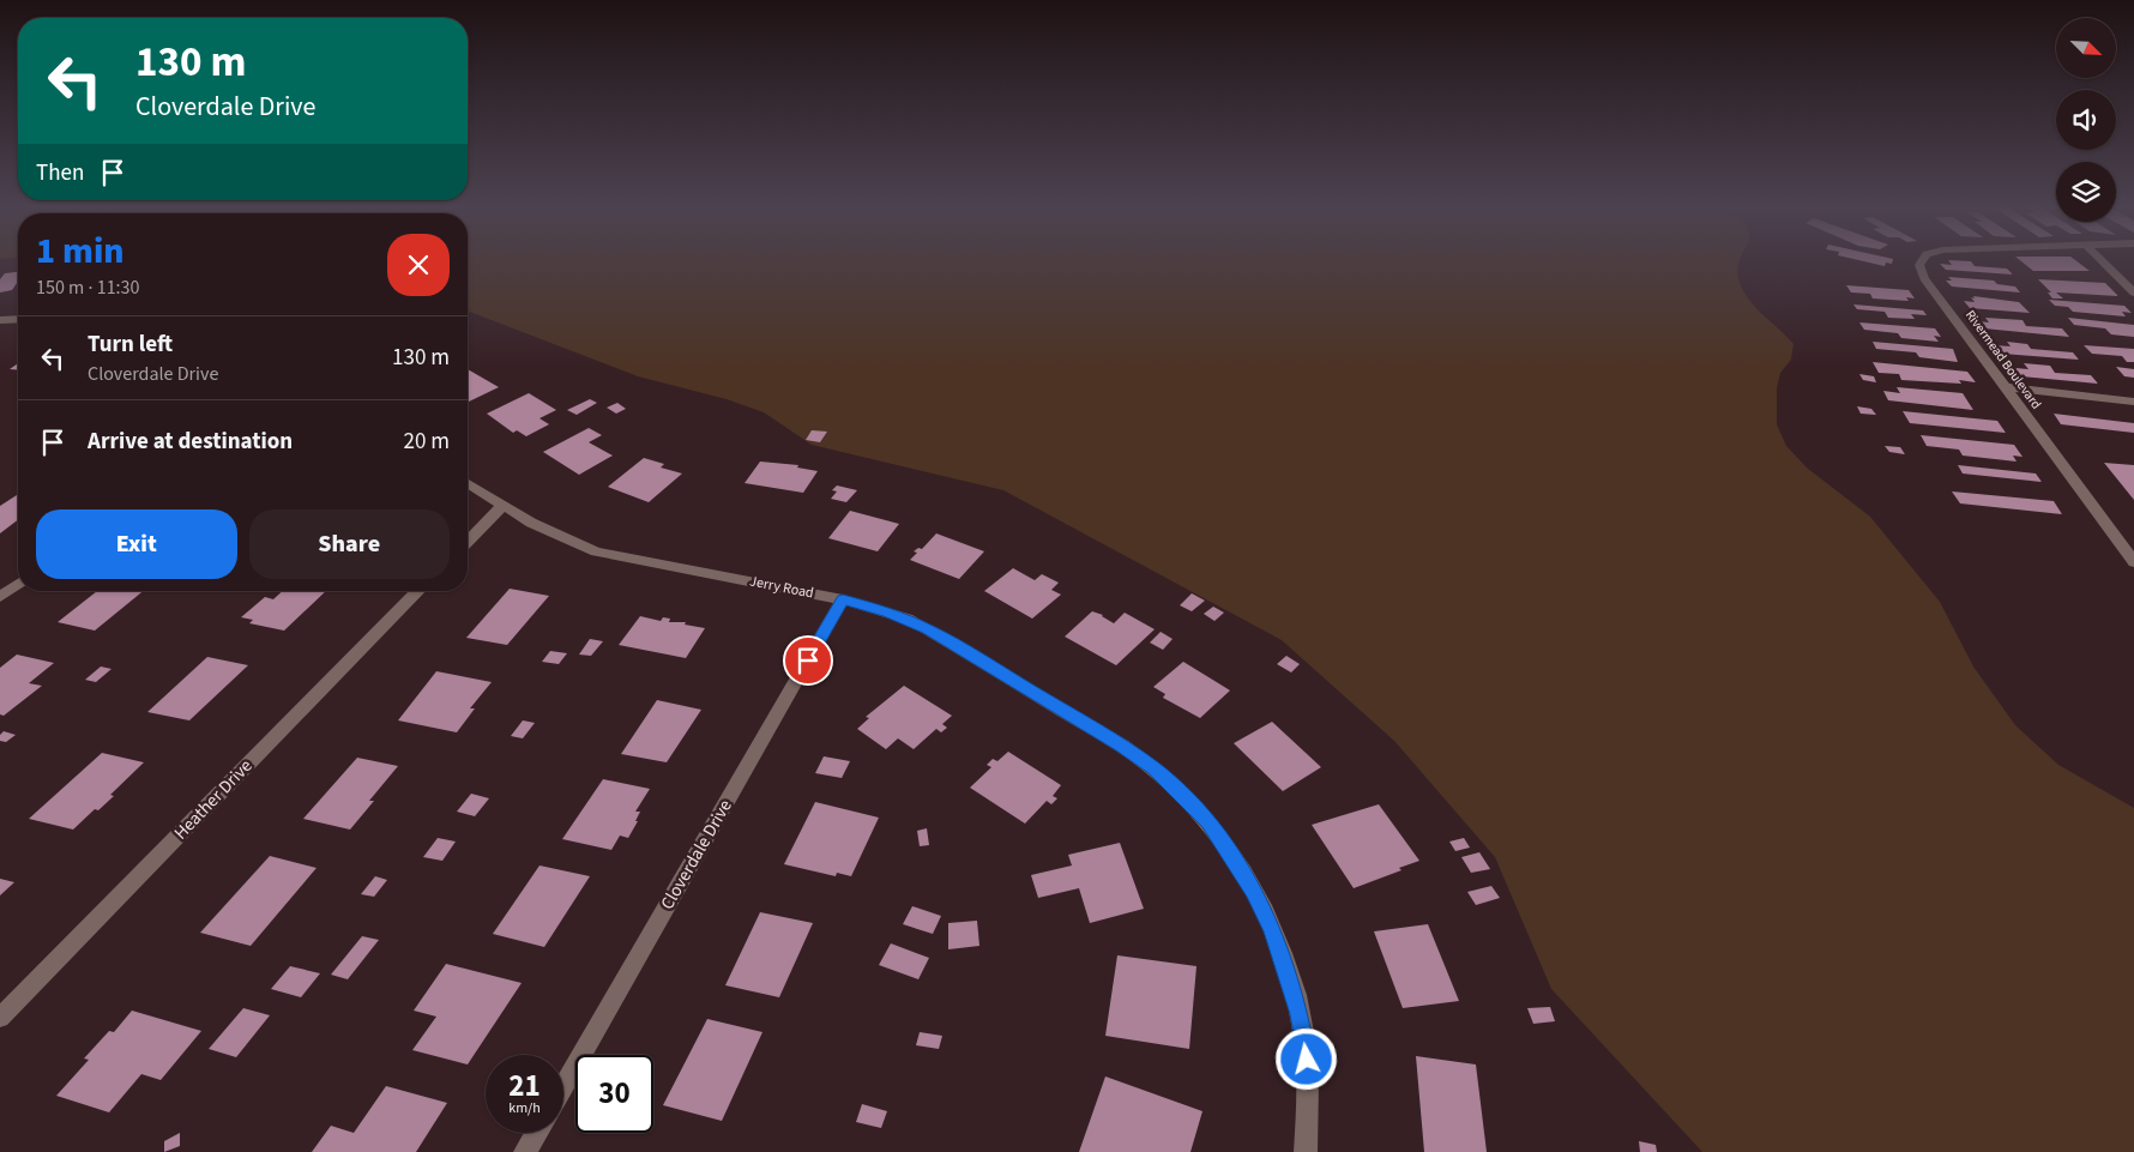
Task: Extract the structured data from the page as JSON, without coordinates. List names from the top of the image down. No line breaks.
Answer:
{"streets":{"street":["Rivermead Boulevard","Jerry Road","Heather Drive","Cloverdale Drive"]},"crossings":[["Jerry Road","Cloverdale Drive"]],"north":"bottom right","page":{"turn":["130 m","Cloverdale Drive"],"then":"Then","heading":["1 min","150 m · 11:30"],"list":[{"name":"Turn left","note":"Cloverdale Drive","value":"130 m"},{"name":"Arrive at destination","value":"20 m"}],"buttons":["Exit","Share"],"speed":"21 km/h","limit":"30"}}
